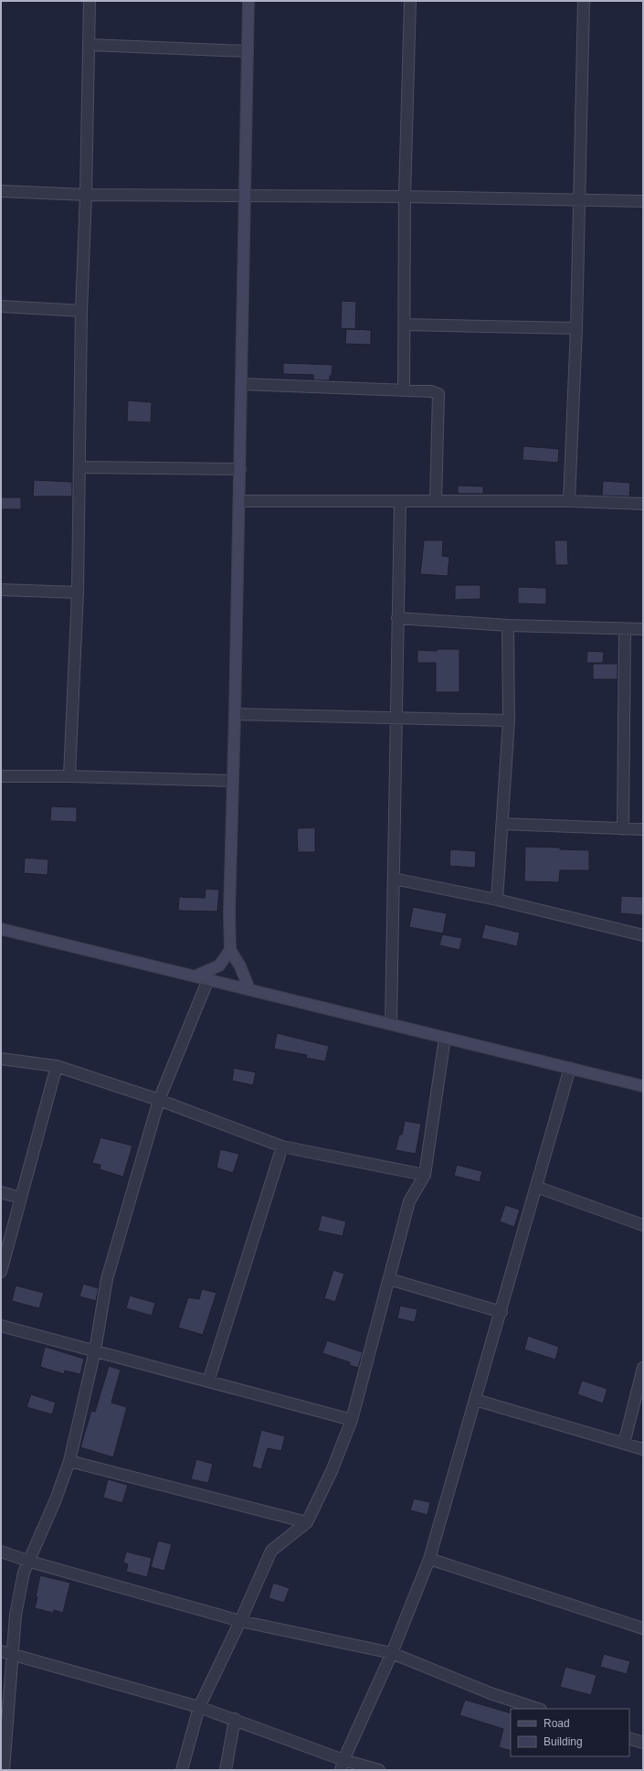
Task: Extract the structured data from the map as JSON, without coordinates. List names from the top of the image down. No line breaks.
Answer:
{"legend":["Road","Building"]}
